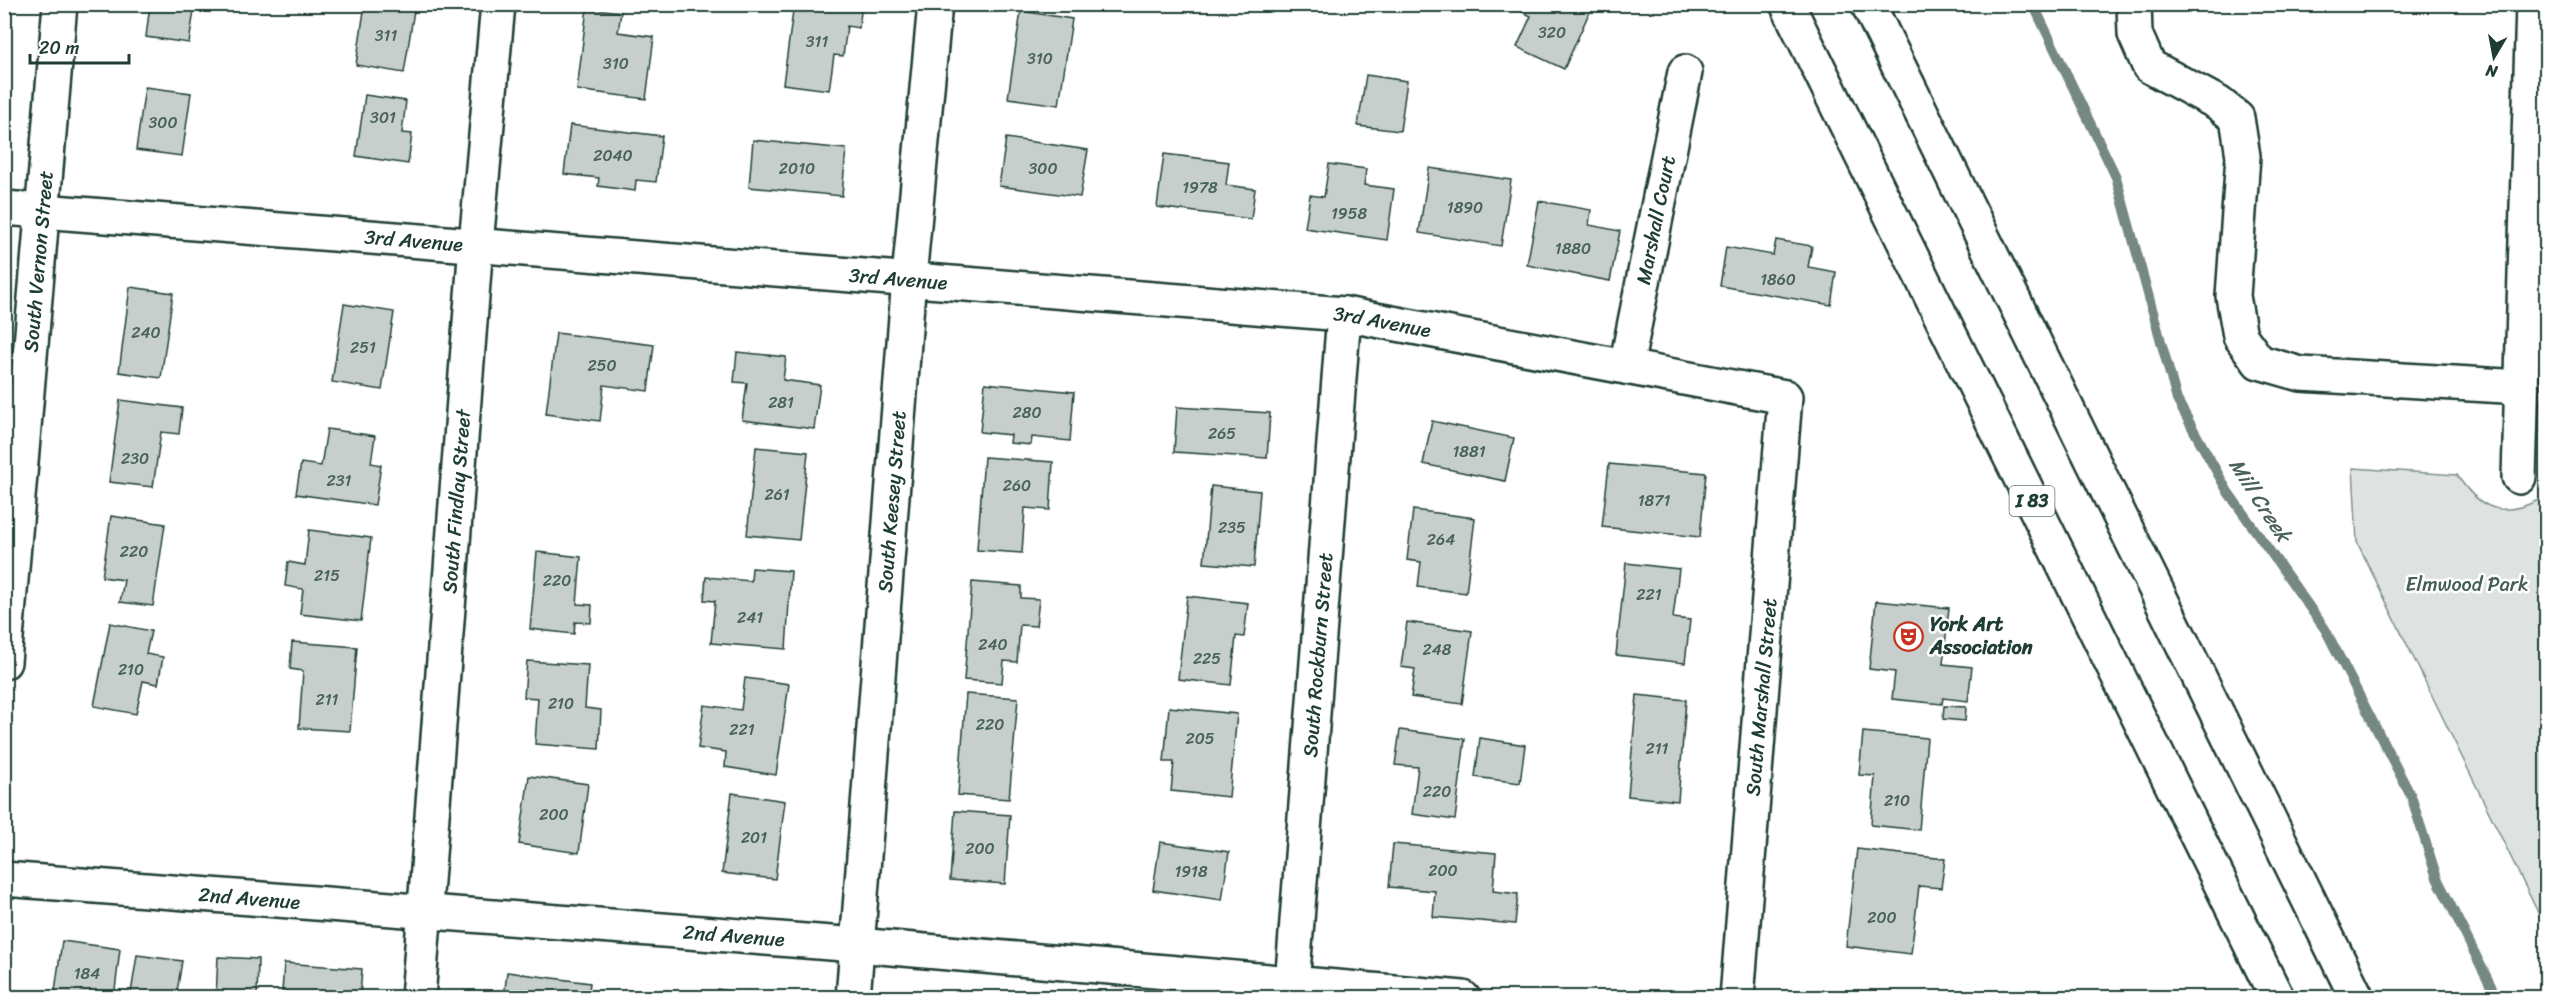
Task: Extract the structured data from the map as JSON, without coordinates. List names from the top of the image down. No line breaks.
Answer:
{"streets":{"main road":["Marshall Court","3rd Avenue","South Vernon Street","South Findlay Street","South Keesey Street","I 83","South Rockburn Street","South Marshall Street","2nd Avenue"]},"crossings":[["Marshall Court","3rd Avenue"],["3rd Avenue","South Vernon Street"],["3rd Avenue","South Findlay Street"],["3rd Avenue","South Keesey Street"],["3rd Avenue","South Rockburn Street"],["3rd Avenue","South Marshall Street"],["South Findlay Street","2nd Avenue"],["South Keesey Street","2nd Avenue"],["South Rockburn Street","2nd Avenue"]],"water":["Mill Creek"],"parks":["Elmwood Park"],"places":{"theatre":["York Art Association"]},"house_numbers":["320","311","311","310","310","301","300","2040","2010","300","1978","1890","1958","1880","1860","240","251","250","281","280","265","1881","230","231","260","261","1871","235","264","220","215","220","221","241","240","248","225","210","211","210","220","221","205","211","220","210","200","201","200","200","1918","200","184"],"scale_bar":"20 m","north":"bottom"}
